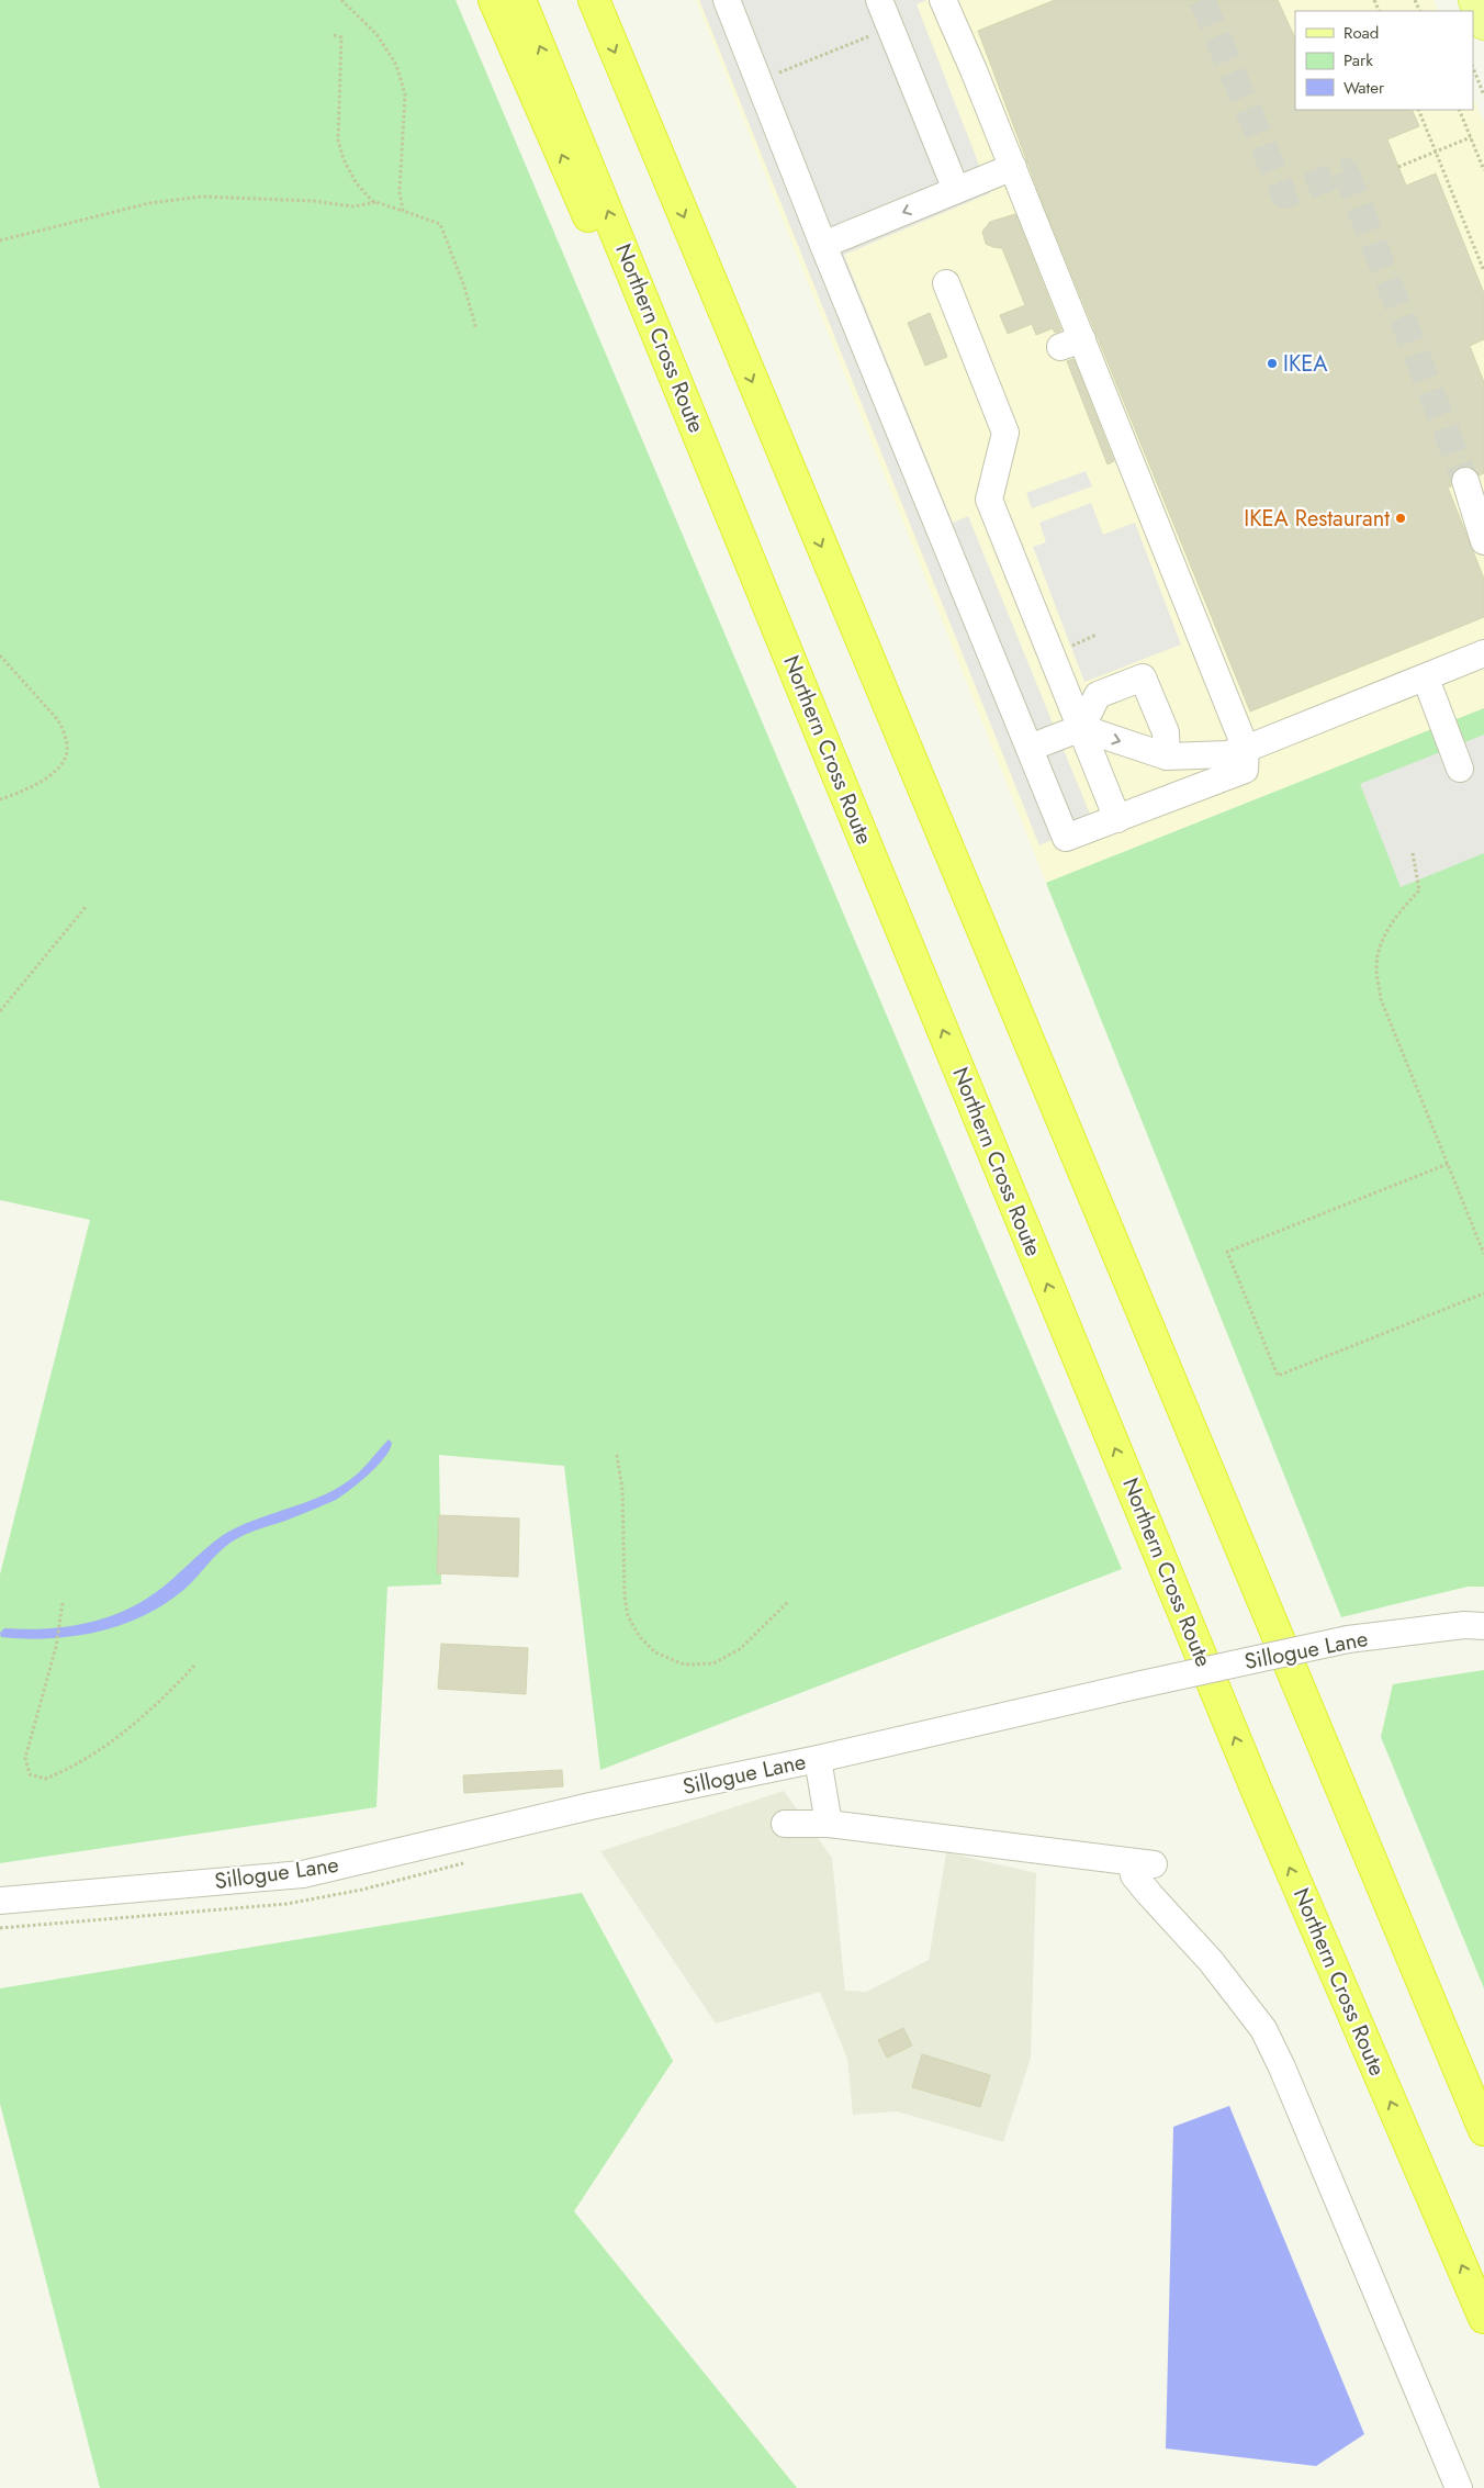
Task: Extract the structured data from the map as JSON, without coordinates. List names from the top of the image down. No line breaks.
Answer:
{"streets":{"highway":["Northern Cross Route"],"lane":["Sillogue Lane"]},"places":["IKEA","IKEA Restaurant"],"legend":["Road","Park","Water"]}
